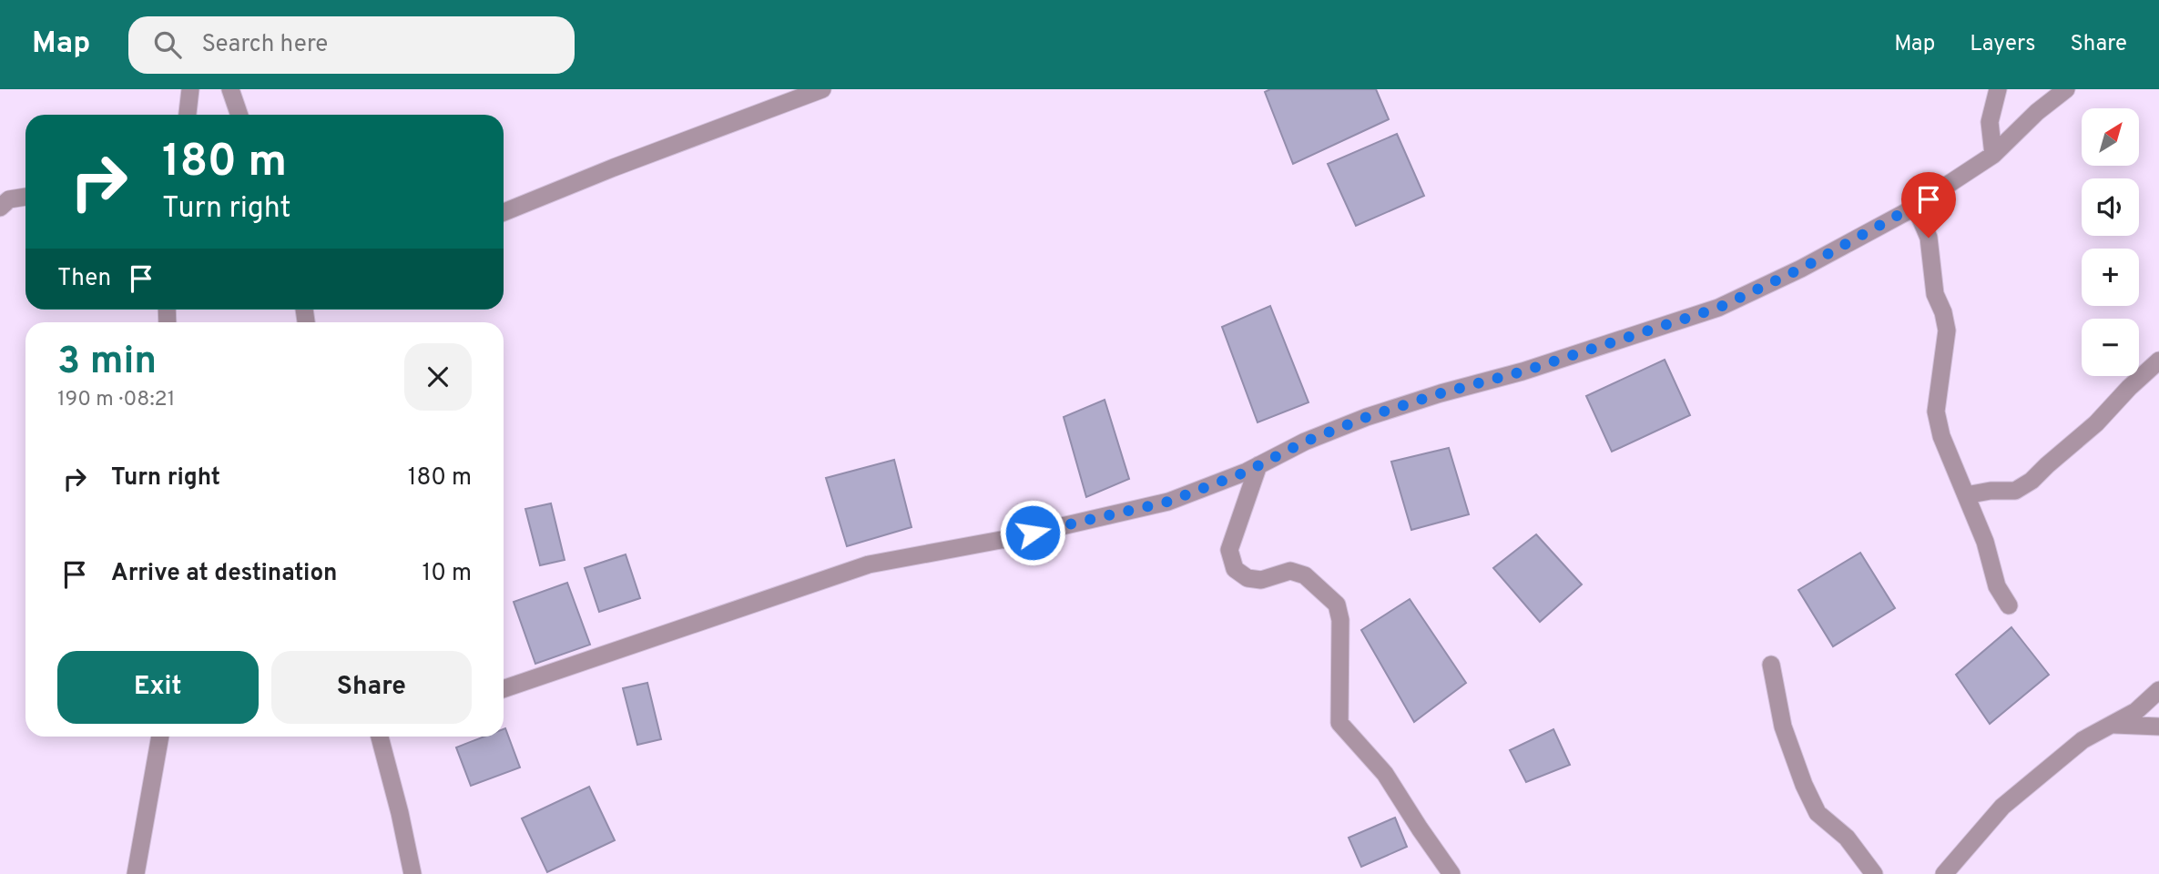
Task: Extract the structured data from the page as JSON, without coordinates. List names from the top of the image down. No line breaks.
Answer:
{"north":"top right","page":{"header":"Map","search":"Search here","nav":["Map","Layers","Share"],"map_buttons":["+","−"],"turn":["180 m","Turn right"],"then":"Then","heading":["3 min","190 m · 08:21"],"list":[{"name":"Turn right","value":"180 m"},{"name":"Arrive at destination","value":"10 m"}],"buttons":["Exit","Share"]}}
